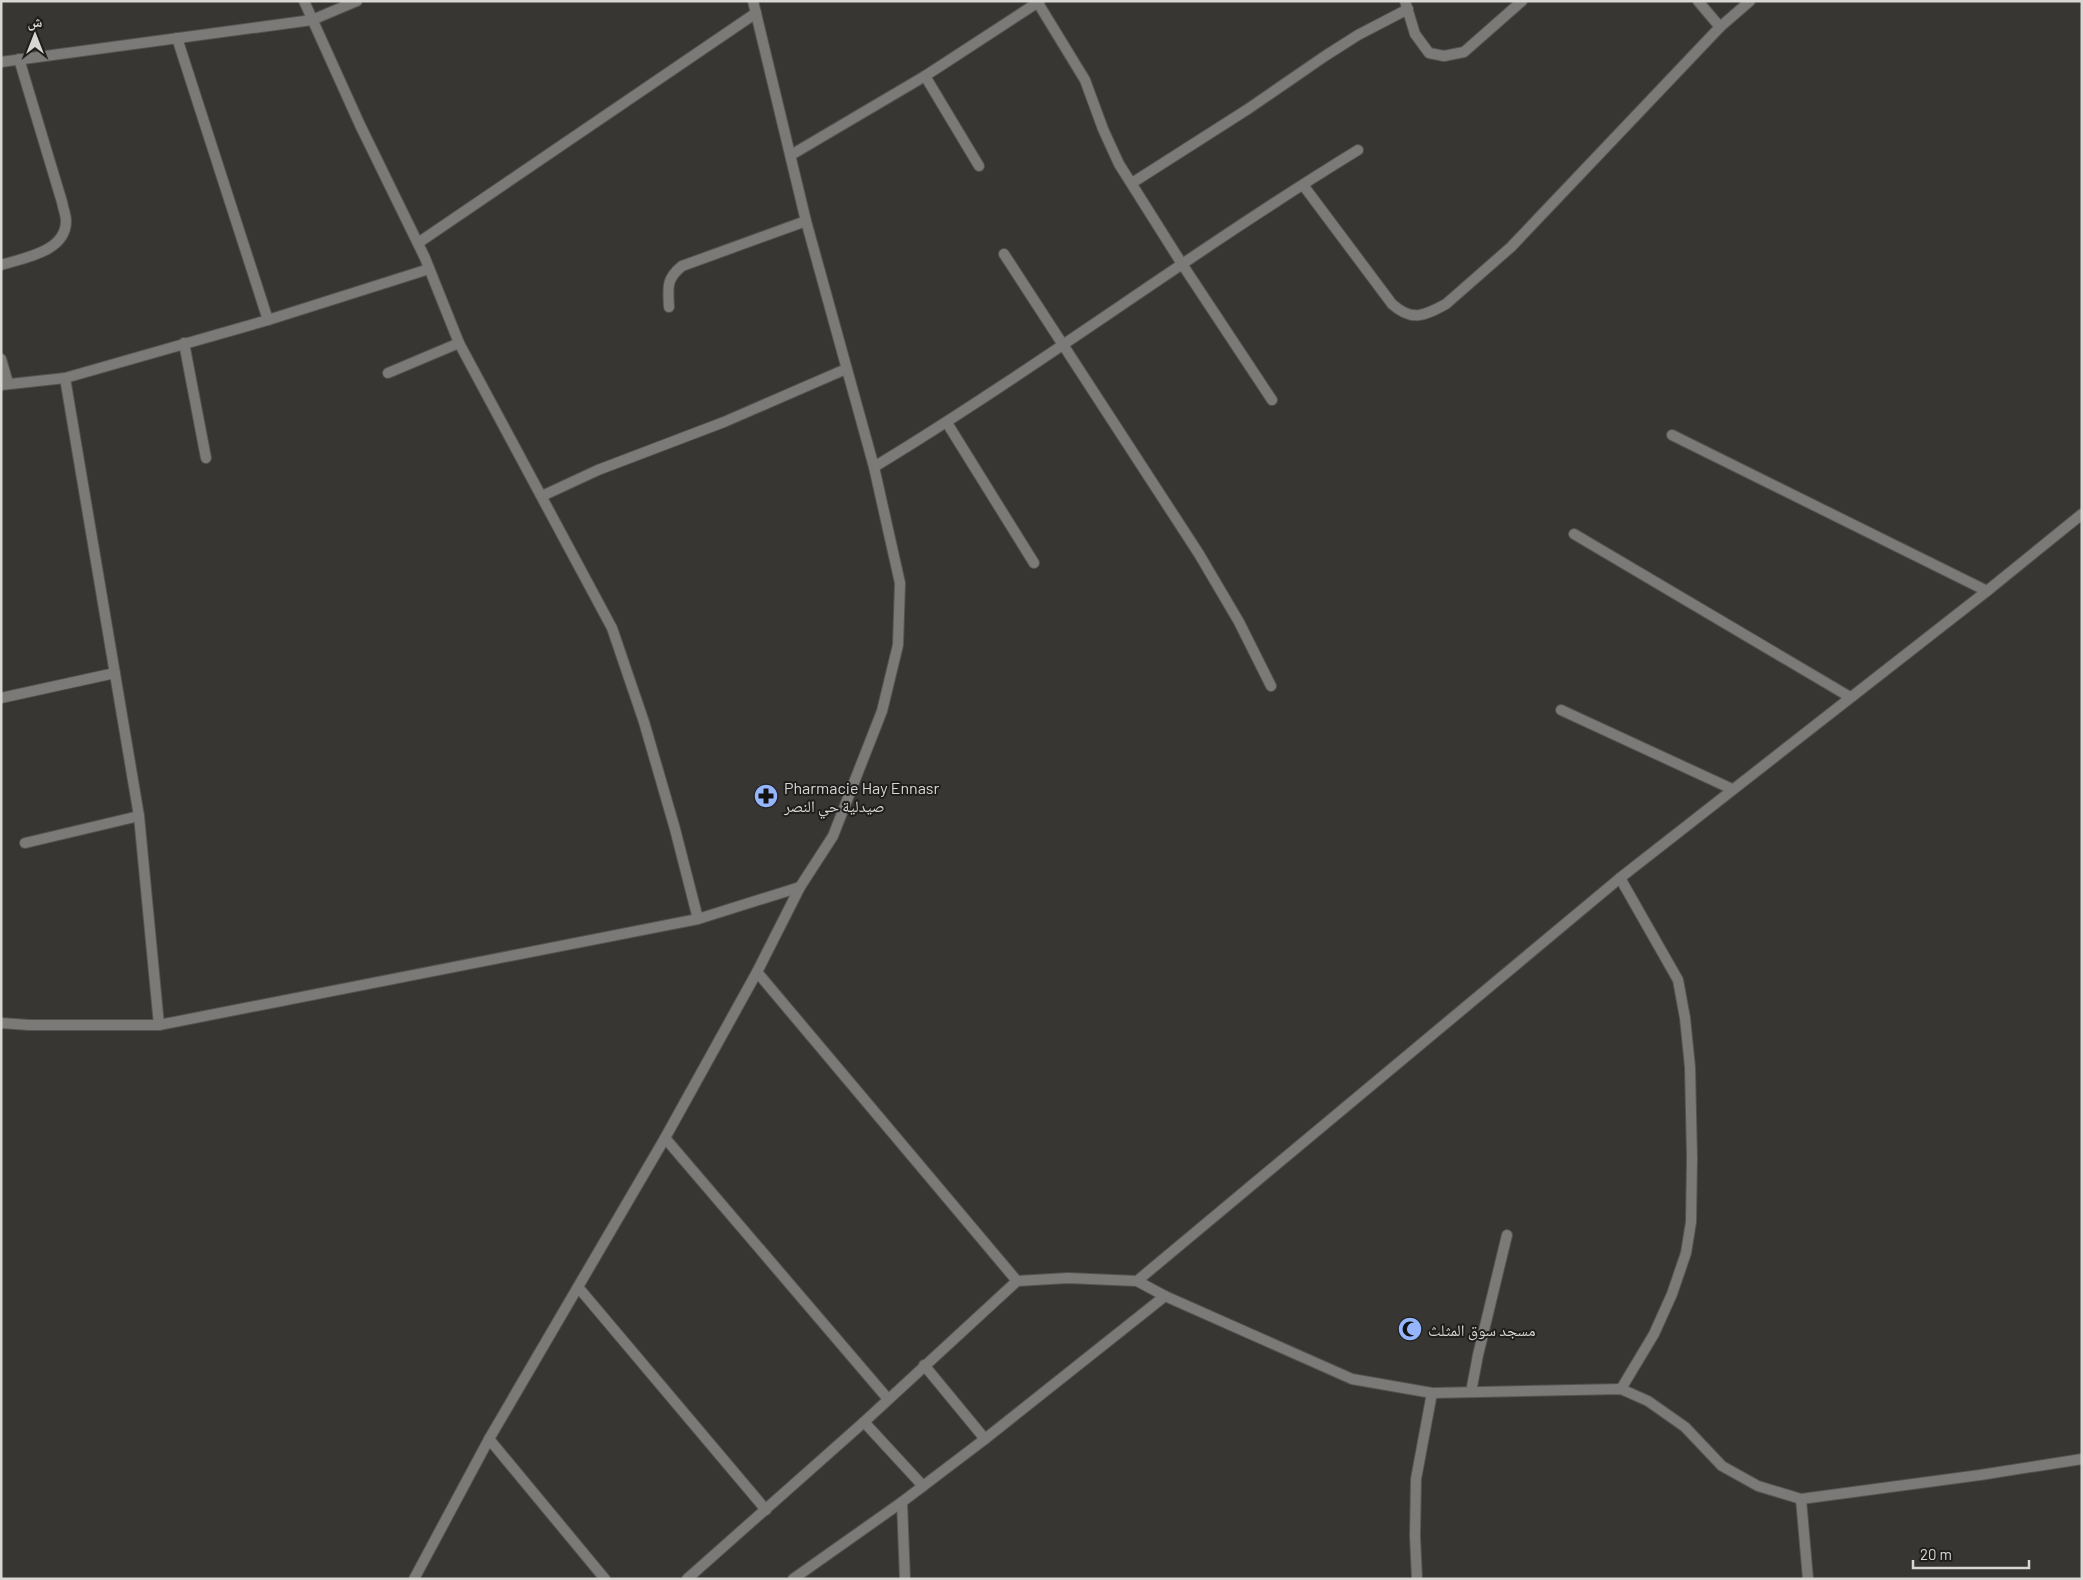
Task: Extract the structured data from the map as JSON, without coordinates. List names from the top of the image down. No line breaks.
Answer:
{"places":{"pharmacy":["Pharmacie Hay Ennasr صيدلية حي النصر"],"mosque":["مسجد سوق المثلث"]},"scale_bar":"20 m","north":"top"}
